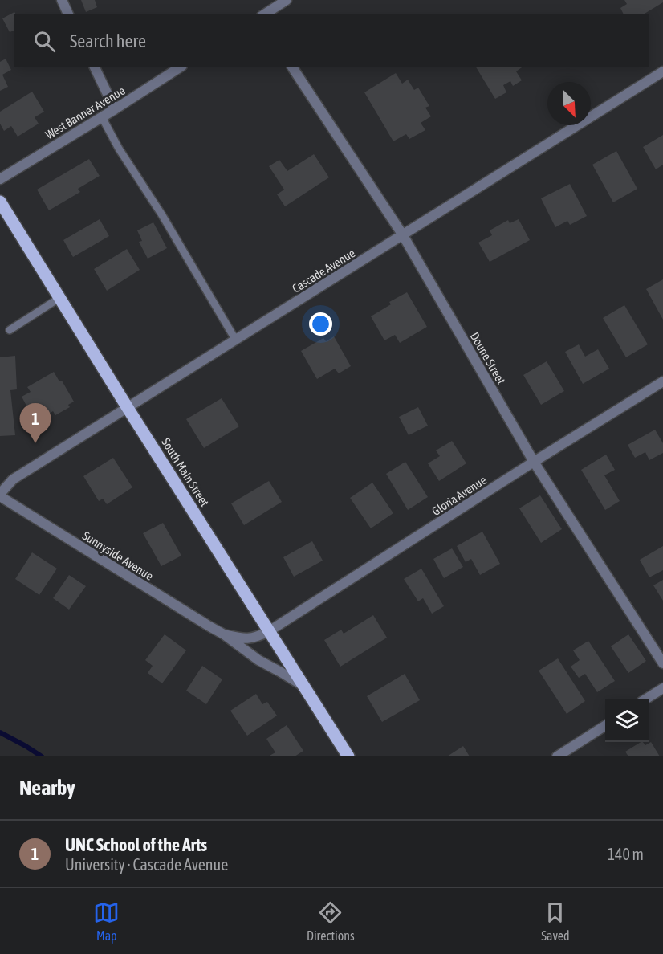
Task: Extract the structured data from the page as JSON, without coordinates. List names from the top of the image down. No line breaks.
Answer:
{"streets":{"main road":["South Main Street"],"street":["West Banner Avenue","Cascade Avenue","Doune Street","Gloria Avenue","Sunnyside Avenue"]},"crossings":[["Cascade Avenue","Doune Street"],["Cascade Avenue","South Main Street"],["Cascade Avenue","Sunnyside Avenue"],["Doune Street","Gloria Avenue"],["South Main Street","Gloria Avenue"],["South Main Street","Sunnyside Avenue"],["Gloria Avenue","Sunnyside Avenue"]],"north":"bottom right","page":{"search":"Search here","pins":"1","heading":"Nearby","list":[{"mark":"1","name":"UNC School of the Arts","note":"University · Cascade Avenue","value":"140 m"}],"nav":["Map","Directions","Saved"]}}
